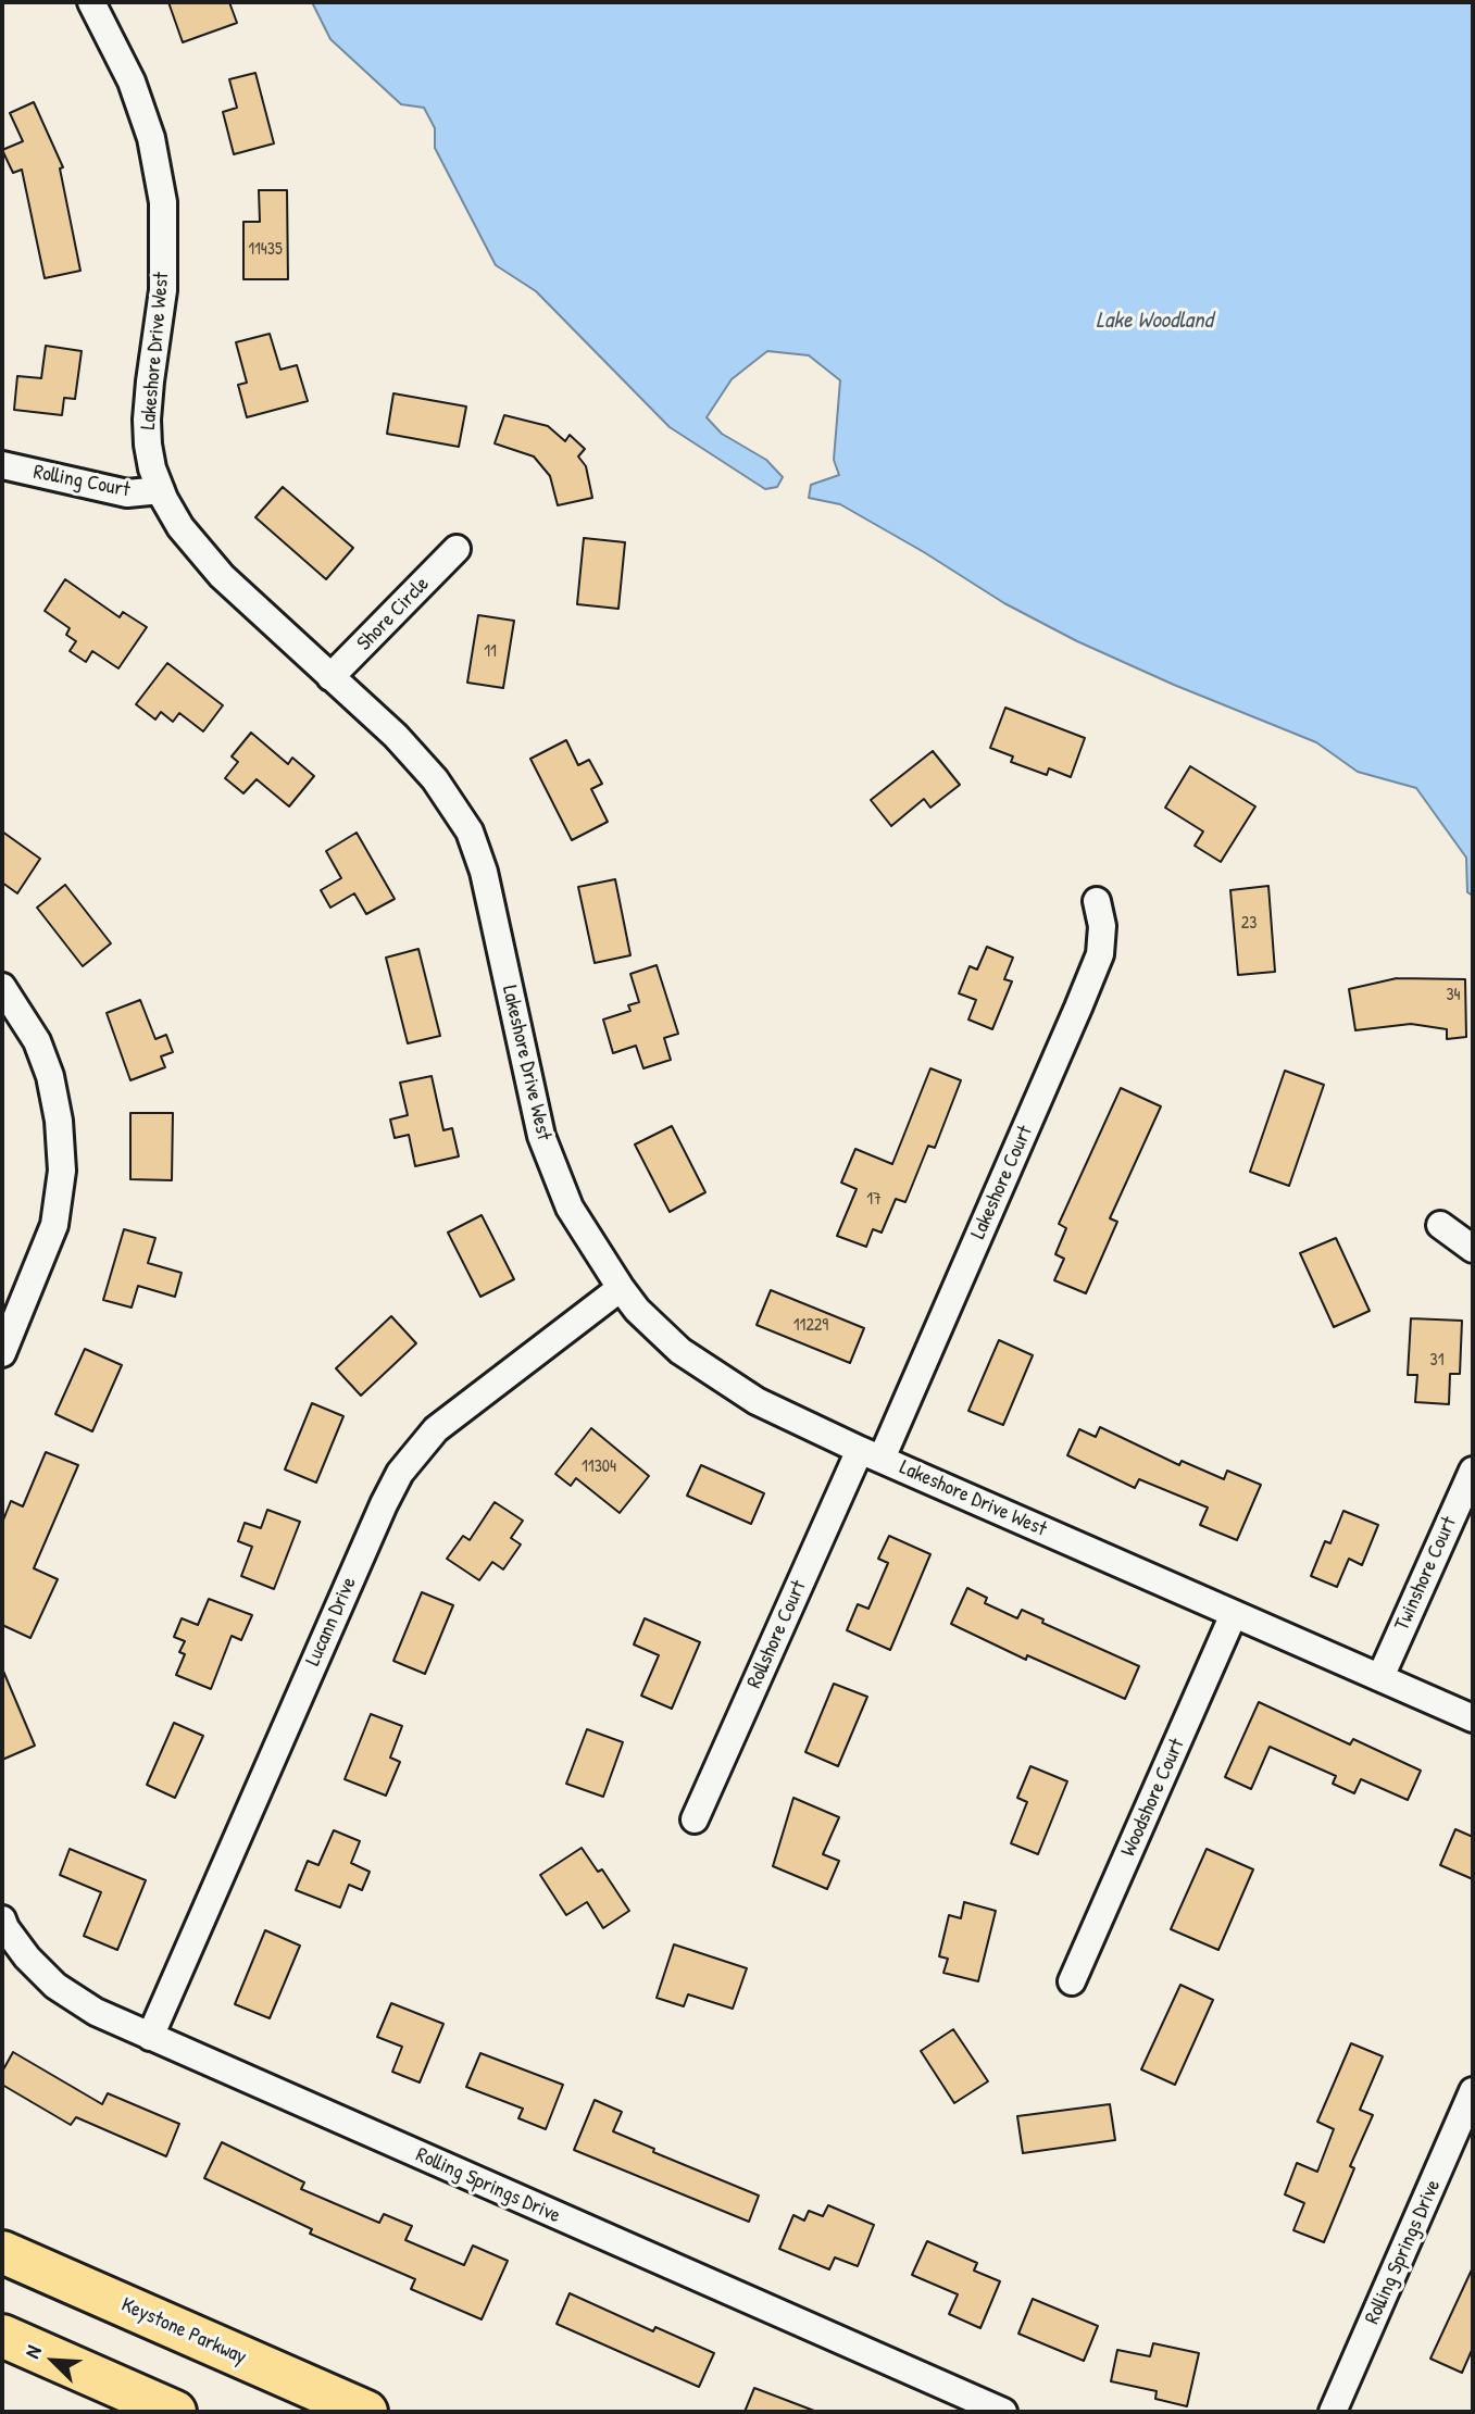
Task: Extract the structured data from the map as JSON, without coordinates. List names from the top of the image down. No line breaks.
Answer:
{"streets":{"highway":["Keystone Parkway"],"street":["Lakeshore Drive West","Rolling Court","Shore Circle","Lakeshore Court","Twinshore Court","Lucann Drive","Rollshore Court","Woodshore Court","Rolling Springs Drive"]},"crossings":[["Lakeshore Drive West","Rolling Court"],["Lakeshore Drive West","Shore Circle"],["Lakeshore Drive West","Lakeshore Court"],["Lakeshore Drive West","Twinshore Court"],["Lakeshore Drive West","Lucann Drive"],["Lakeshore Drive West","Rollshore Court"],["Lakeshore Drive West","Woodshore Court"],["Lakeshore Court","Rollshore Court"],["Lucann Drive","Rolling Springs Drive"]],"water":["Lake Woodland"],"house_numbers":["11435","11","23","34","17","11229","31","11304"],"north":"top left"}
